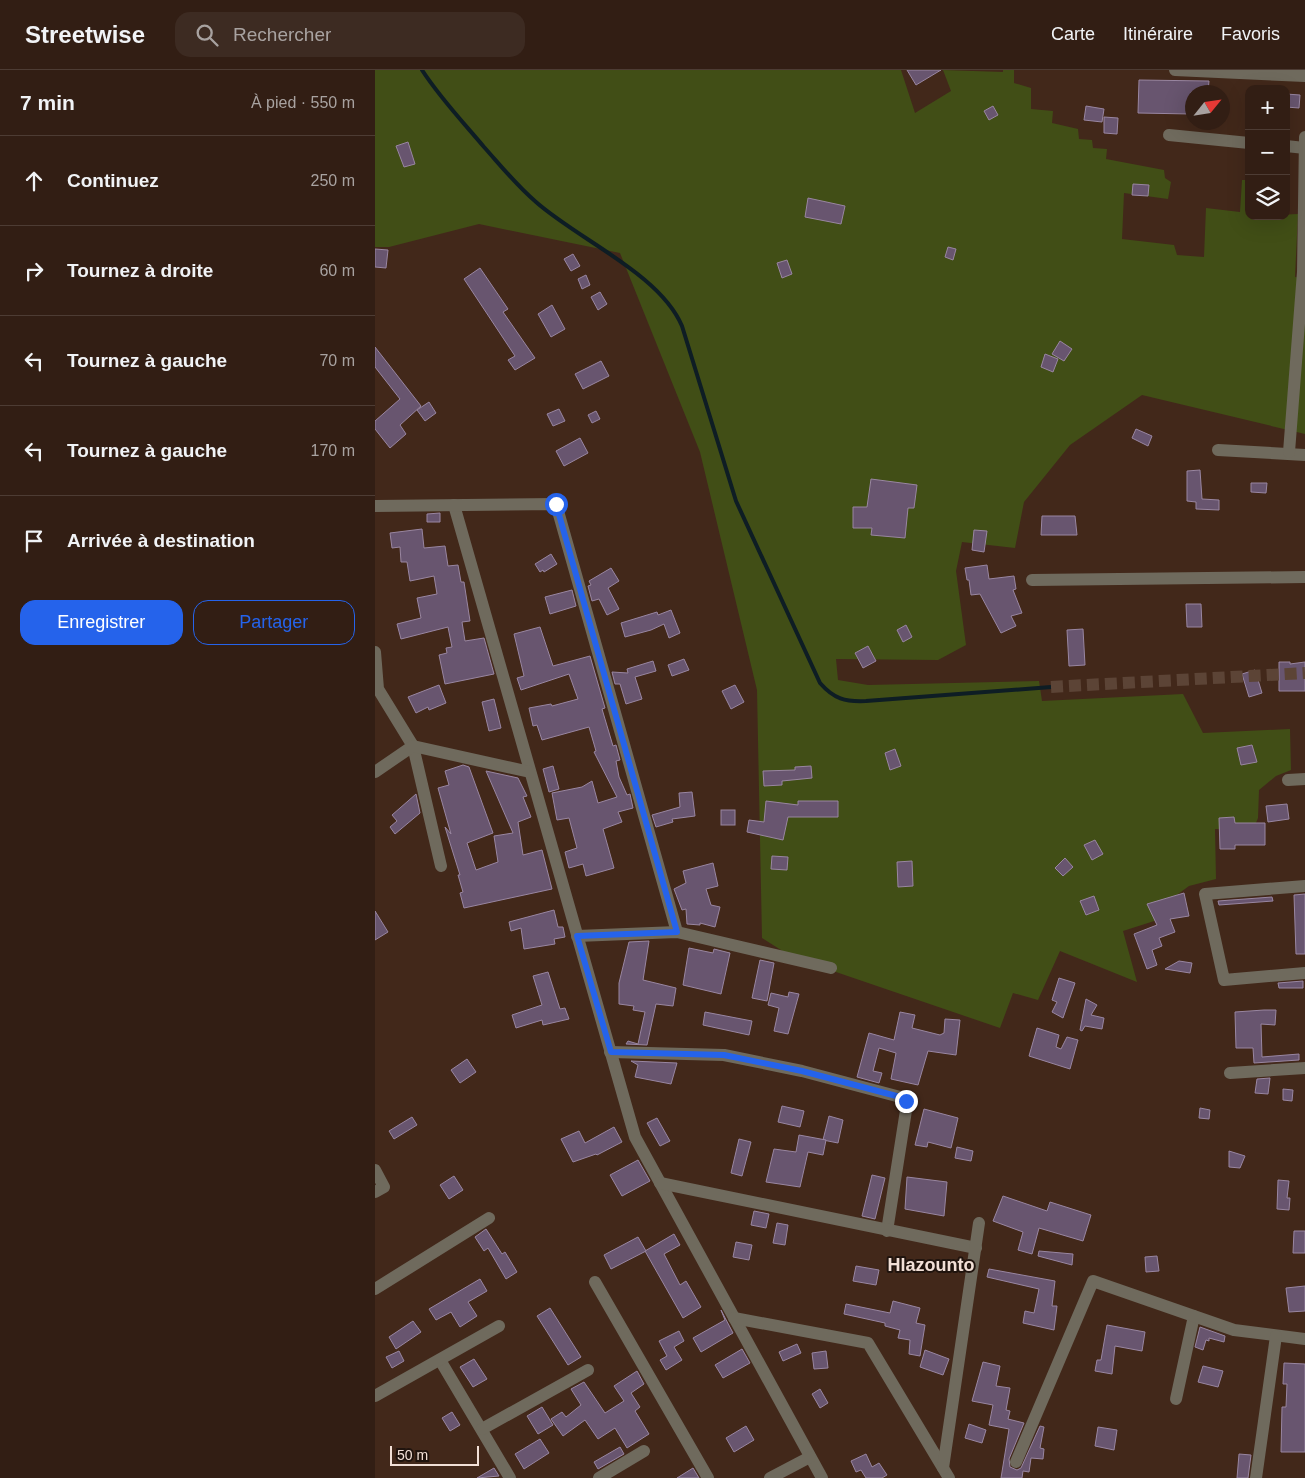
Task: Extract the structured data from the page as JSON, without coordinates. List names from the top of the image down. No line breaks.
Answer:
{"districts":["Hlazounto"],"scale_bar":"50 m","north":"top right","page":{"header":"Streetwise","search":"Rechercher","nav":["Carte","Itinéraire","Favoris"],"heading":["7 min","À pied · 550 m"],"map_buttons":["+","−"],"list":[["Continuez","250 m"],["Tournez à droite","60 m"],["Tournez à gauche","70 m"],["Tournez à gauche","170 m"],"Arrivée à destination"],"buttons":["Enregistrer","Partager"],"scale":"50 m"}}
